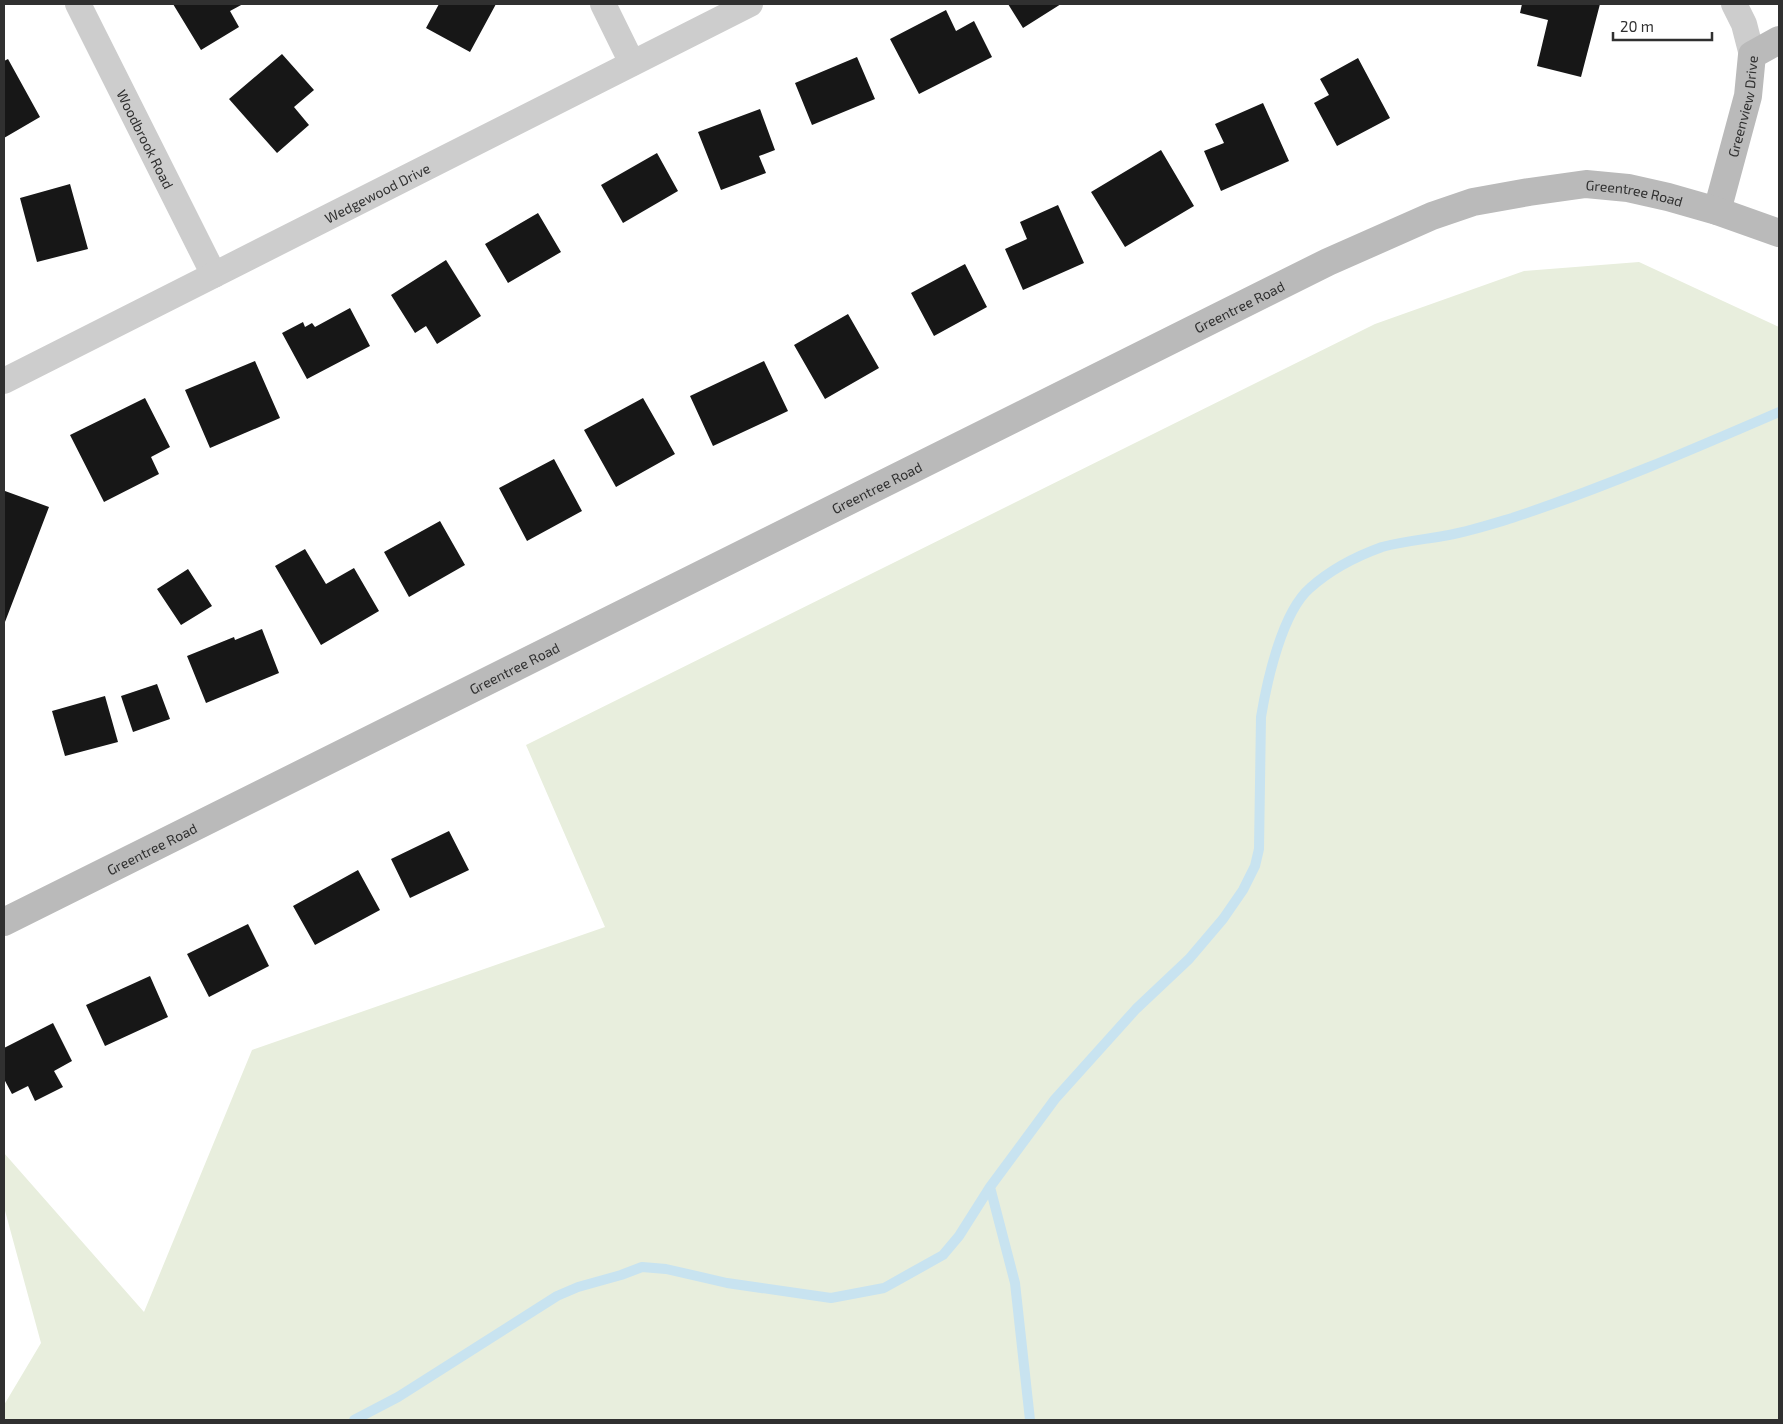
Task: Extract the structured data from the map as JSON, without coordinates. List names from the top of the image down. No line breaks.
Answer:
{"streets":{"street":["Greenview Drive","Woodbrook Road","Wedgewood Drive","Greentree Road"]},"crossings":[["Greenview Drive","Greentree Road"],["Woodbrook Road","Wedgewood Drive"]],"scale_bar":"20 m"}
